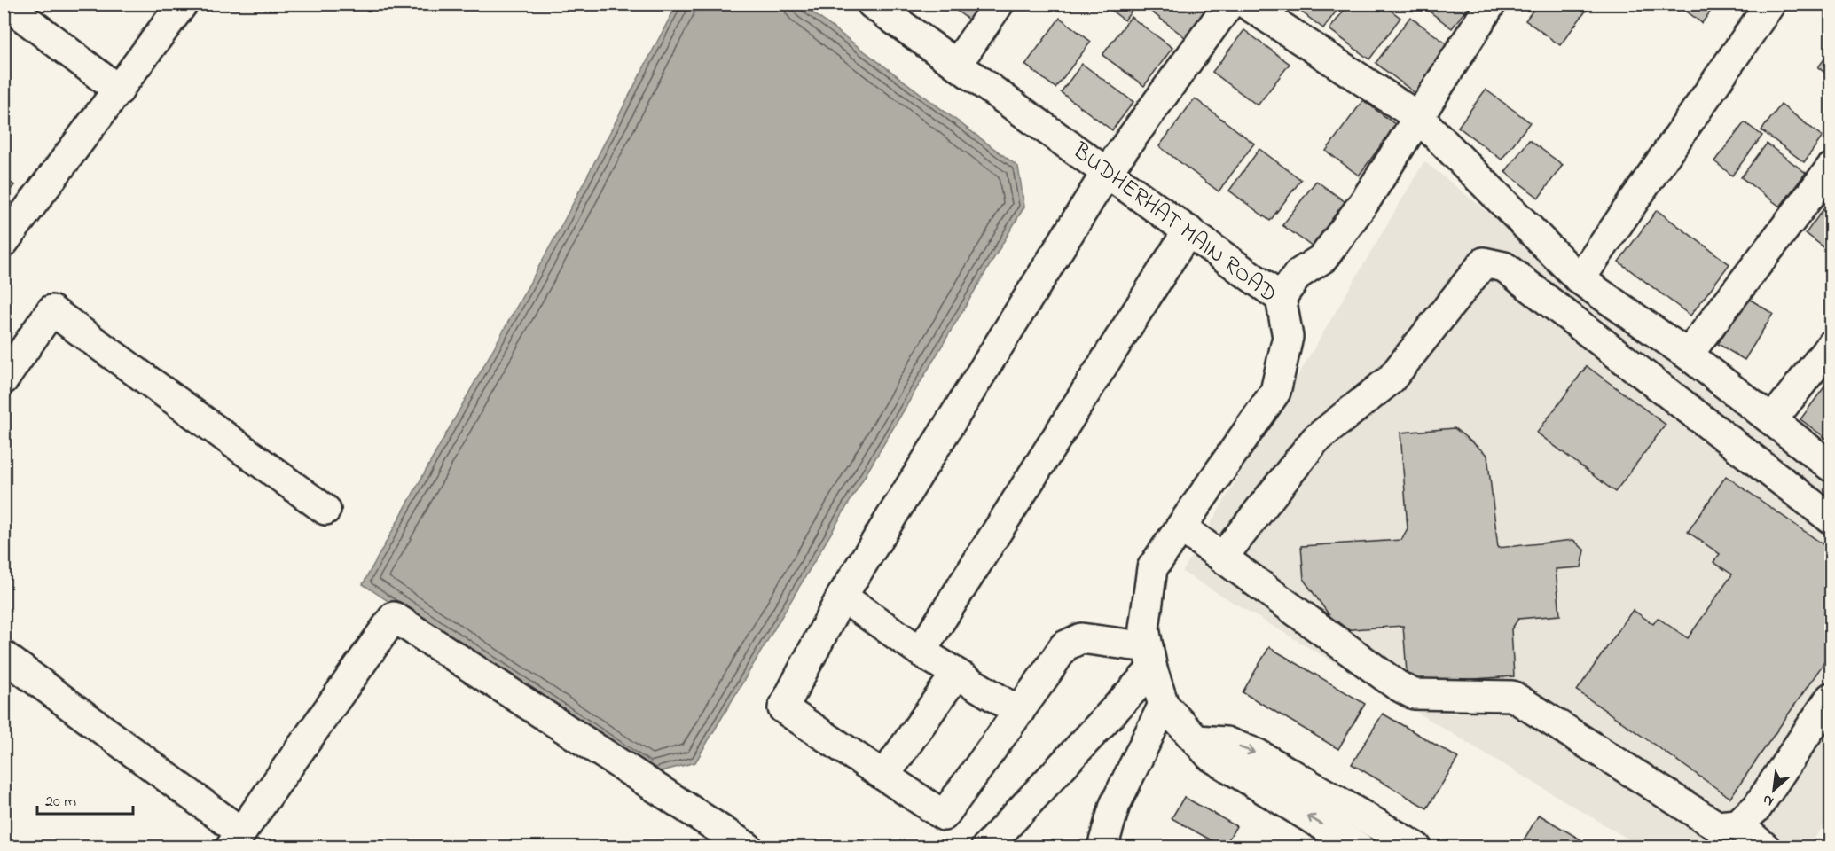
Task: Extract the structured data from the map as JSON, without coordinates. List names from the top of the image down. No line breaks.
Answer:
{"streets":{"street":["BUDHERHAT MAIN ROAD"]},"scale_bar":"20 m","north":"bottom left"}
